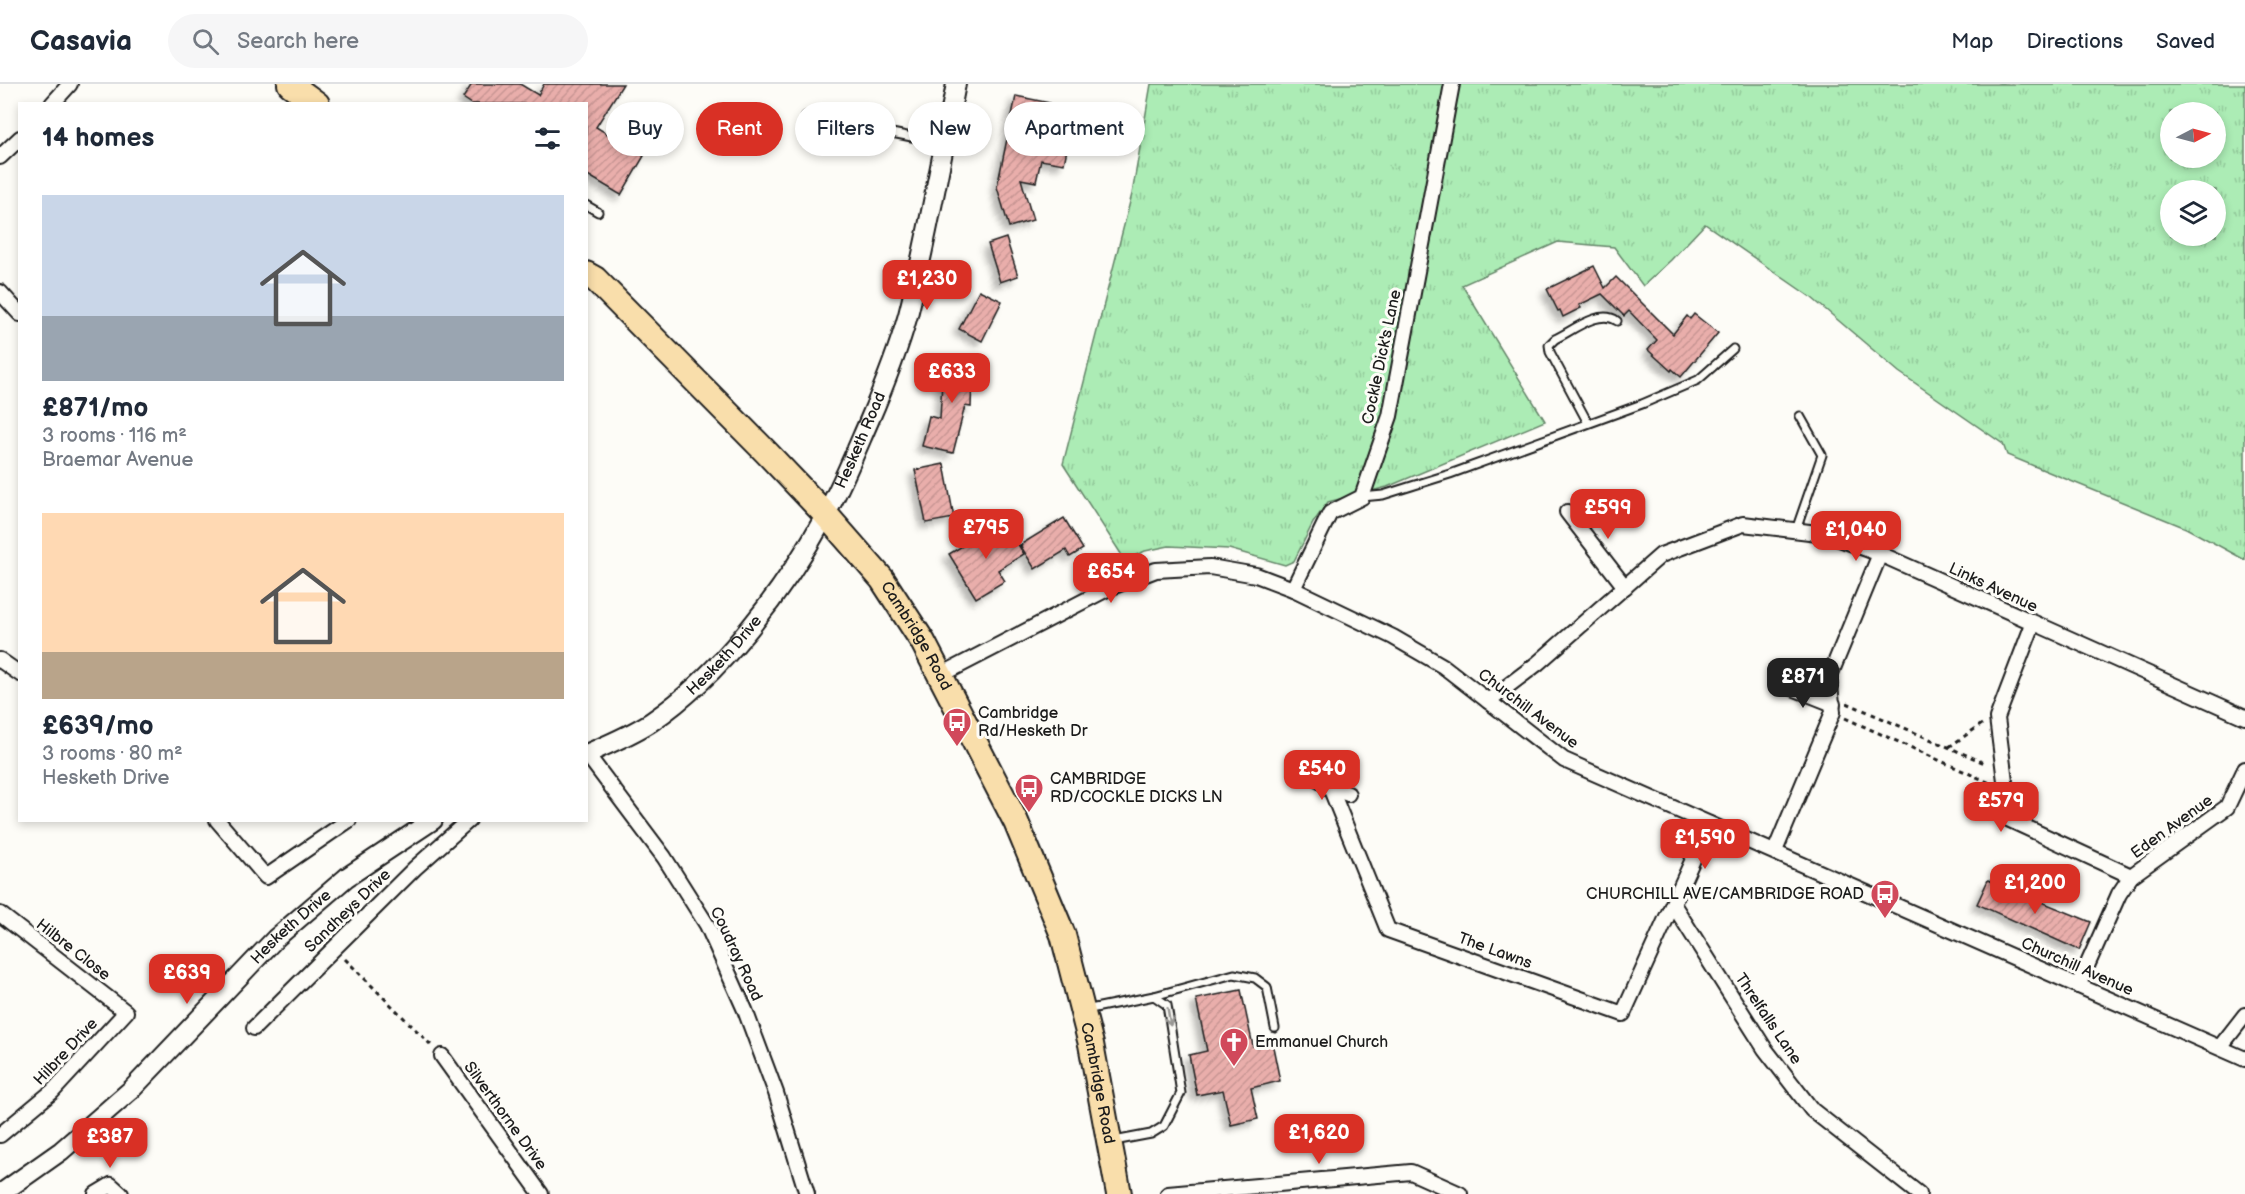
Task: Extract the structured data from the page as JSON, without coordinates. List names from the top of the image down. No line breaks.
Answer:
{"streets":{"highway":["Cambridge Road"],"street":["Cockle Dick's Lane","Hesketh Road","Links Avenue","Hesketh Drive","Churchill Avenue","Eden Avenue","Sandheys Drive","Hilbre Close","The Lawns","Coudray Road","Threlfalls Lane","Hilbre Drive","Silverthorne Drive"]},"crossings":[["Hesketh Road","Cambridge Road"],["Hesketh Road","Hesketh Drive"],["Links Avenue","Churchill Avenue"],["Links Avenue","Eden Avenue"],["Cambridge Road","Hesketh Drive"],["Churchill Avenue","Eden Avenue"],["Hilbre Close","Hilbre Drive"],["The Lawns","Threlfalls Lane"]],"places":{"bus stop":["Cambridge Rd/Hesketh Dr","CAMBRIDGE RD/COCKLE DICKS LN","CHURCHILL AVE/CAMBRIDGE ROAD"],"church":["Emmanuel Church"]},"north":"right","page":{"header":"Casavia","search":"Search here","nav":["Map","Directions","Saved"],"chip":["Buy","Rent","Filters","New","Apartment"],"heading":"14 homes","list":[{"name":"£871/mo","note":"3 rooms · 116 m² · Braemar Avenue"},{"name":"£639/mo","note":"3 rooms · 80 m² · Hesketh Drive"}],"price":["£1,230","£633","£599","£795","£1,040","£654","£871","£540","£579","£1,590","£1,200","£639","£1,620","£387"]}}
